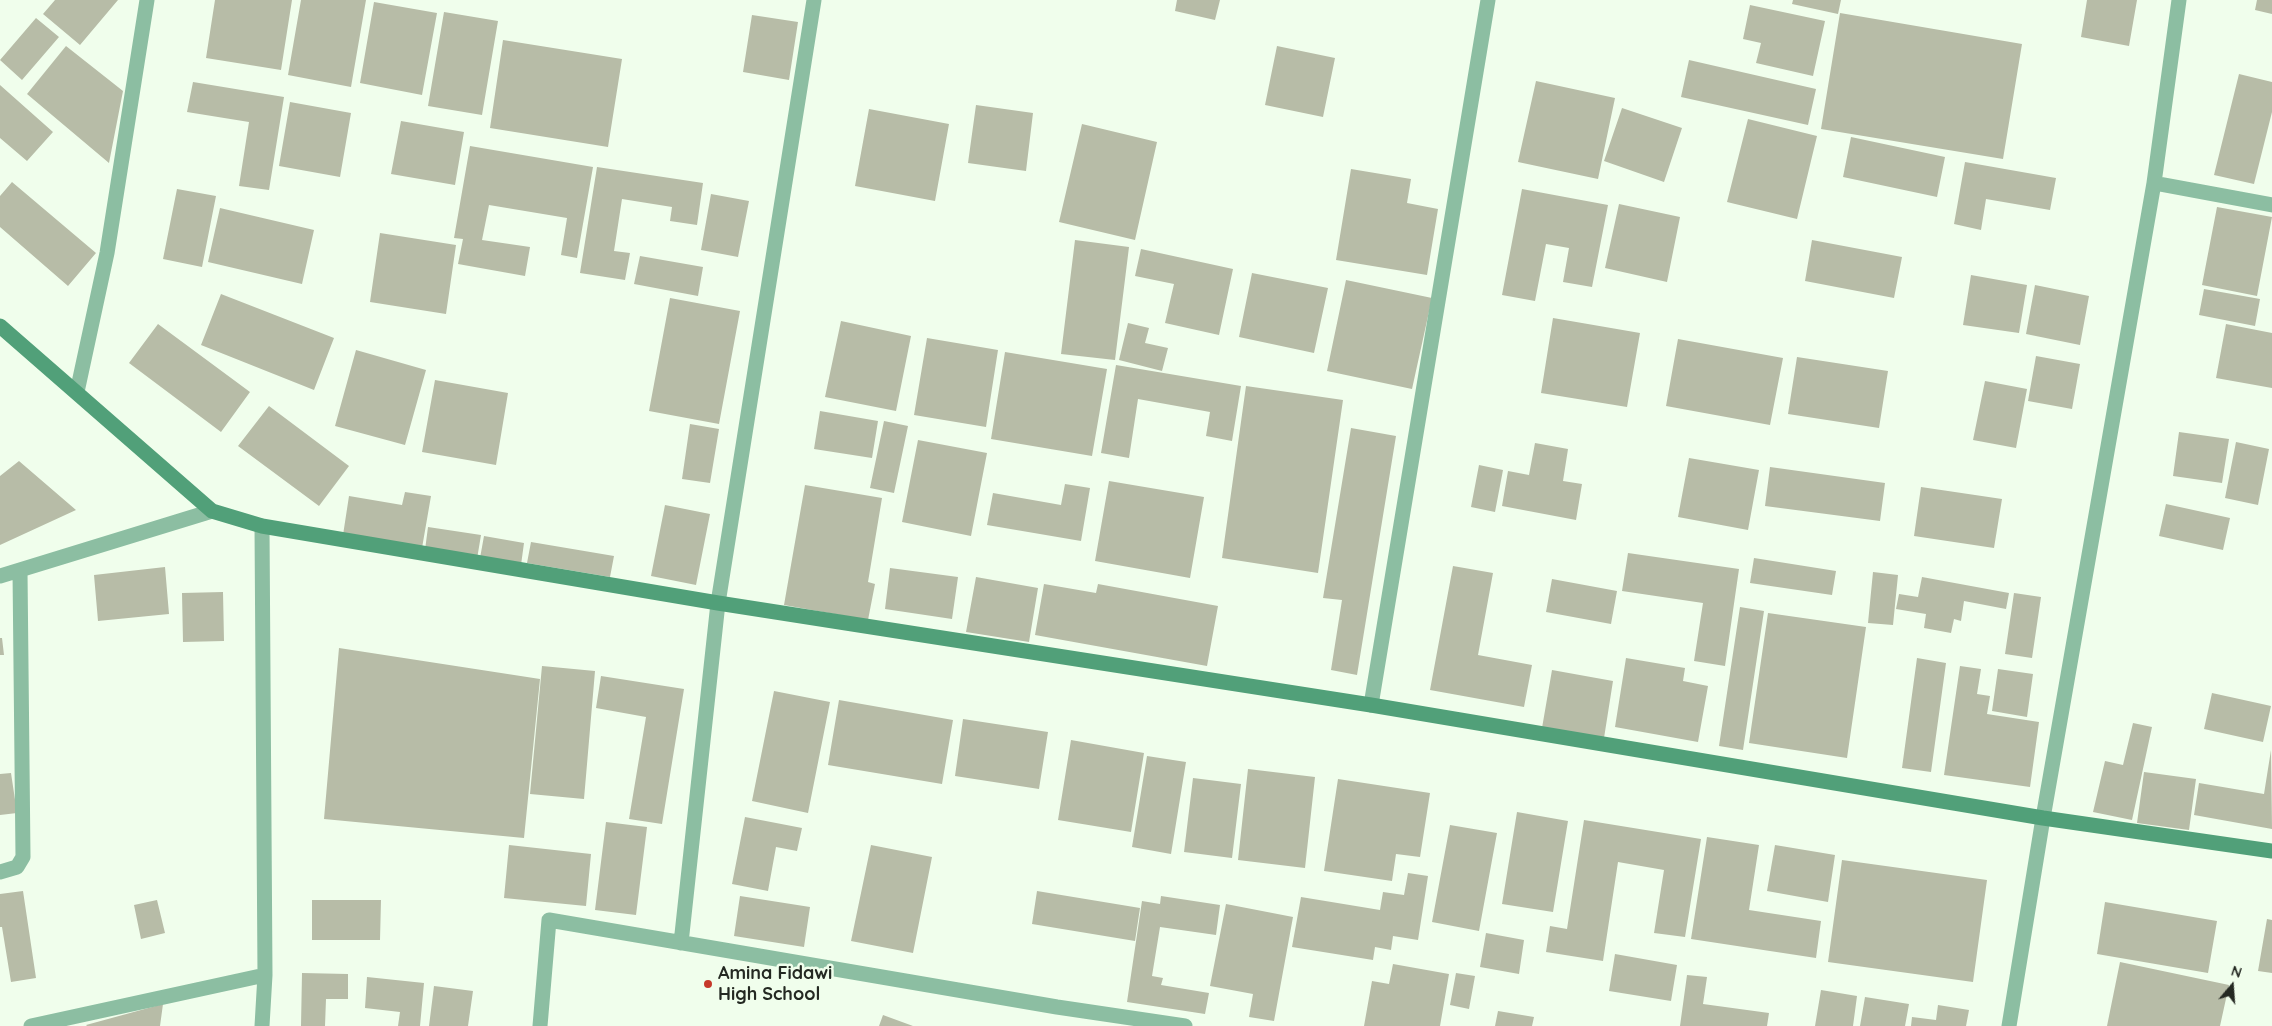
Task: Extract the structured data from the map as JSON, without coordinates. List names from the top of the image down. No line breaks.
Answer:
{"places":["Amina Fidawi High School"],"north":"top"}
